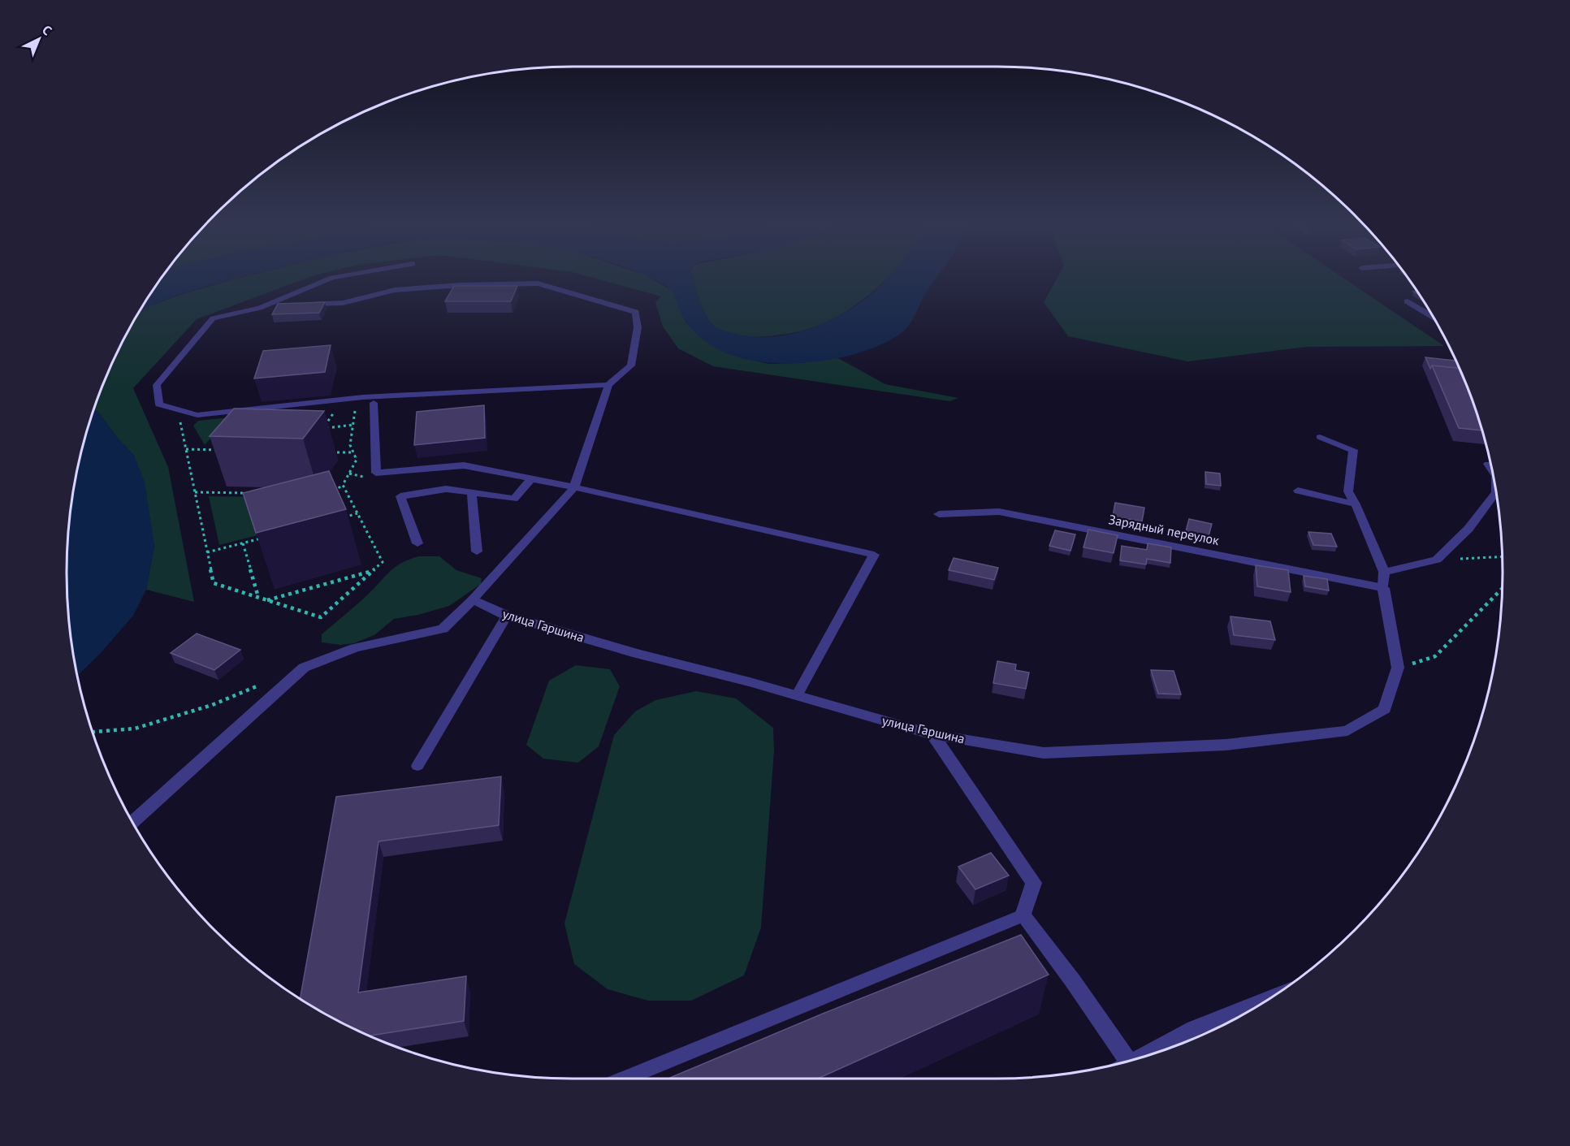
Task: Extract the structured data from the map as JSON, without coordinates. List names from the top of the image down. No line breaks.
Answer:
{"streets":{"street":["Зарядный переулок","улица Гаршина"]},"north":"top right"}
